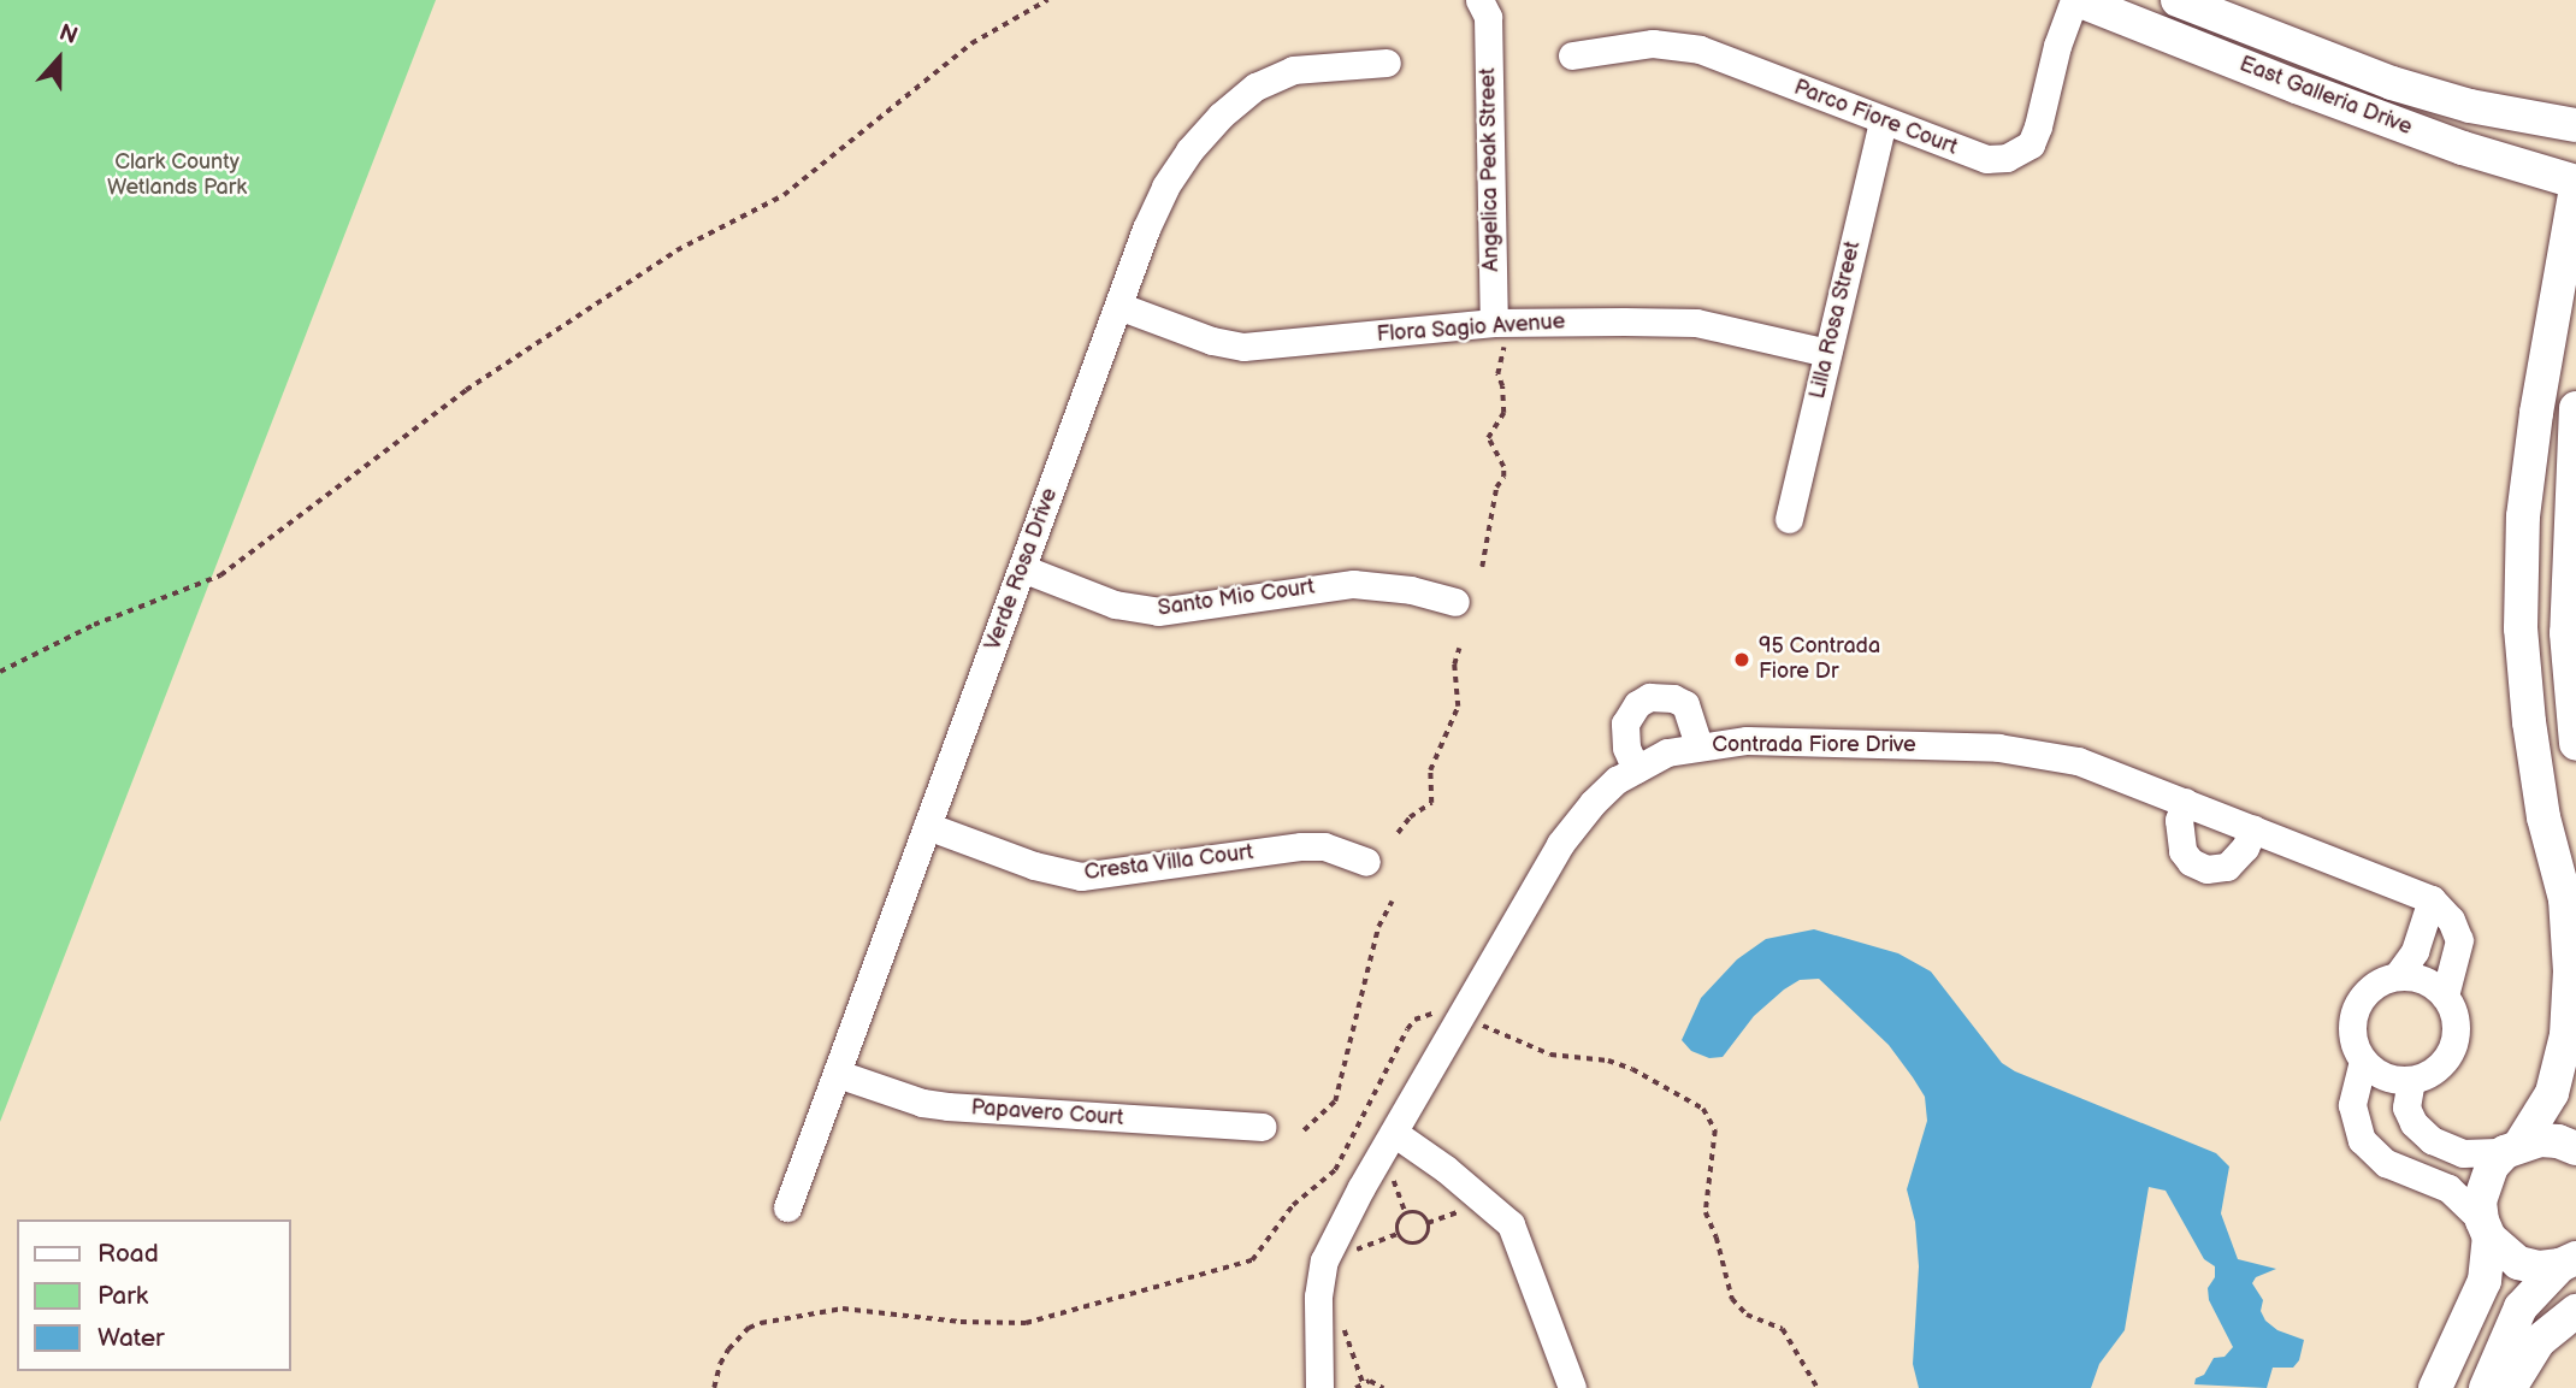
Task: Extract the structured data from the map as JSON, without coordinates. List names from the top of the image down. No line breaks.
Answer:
{"streets":{"main road":["East Galleria Drive"],"street":["Parco Fiore Court","Angelica Peak Street","Lilla Rosa Street","Flora Sagio Avenue","Verde Rosa Drive","Santo Mio Court","Contrada Fiore Drive","Cresta Villa Court","Papavero Court"]},"crossings":[["East Galleria Drive","Parco Fiore Court"],["Parco Fiore Court","Lilla Rosa Street"],["Angelica Peak Street","Flora Sagio Avenue"],["Lilla Rosa Street","Flora Sagio Avenue"],["Flora Sagio Avenue","Verde Rosa Drive"],["Verde Rosa Drive","Santo Mio Court"],["Verde Rosa Drive","Cresta Villa Court"],["Verde Rosa Drive","Papavero Court"]],"parks":["Clark County Wetlands Park"],"places":["95 Contrada Fiore Dr"],"legend":["Road","Park","Water"],"north":"top"}
